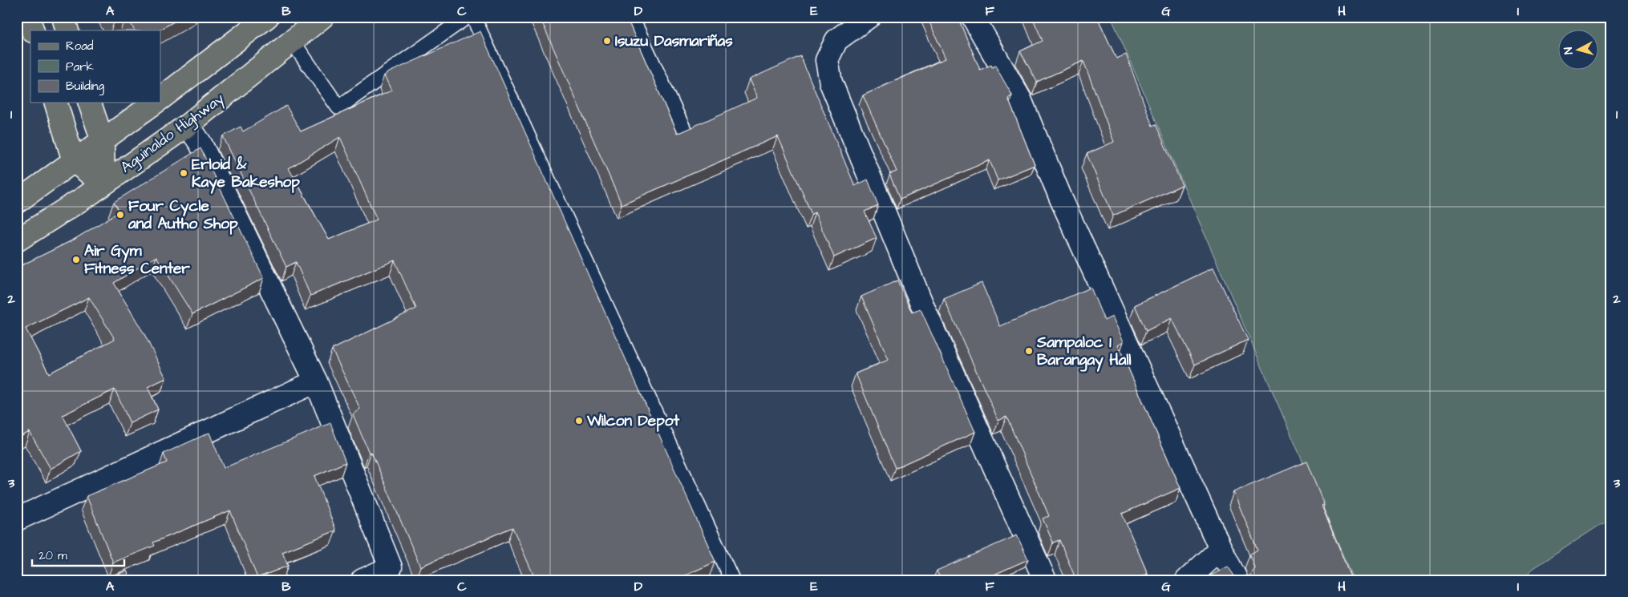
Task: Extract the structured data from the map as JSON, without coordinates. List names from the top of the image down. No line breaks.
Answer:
{"streets":{"main road":["Aguinaldo Highway"]},"places":["Isuzu Dasmariñas","Erloid & Kaye Bakeshop","Four Cycle and Autho Shop","Air Gym Fitness Center","Sampaloc 1 Barangay Hall","Wilcon Depot"],"legend":["Road","Park","Building"],"scale_bar":"20 m","north":"left","grid":{"columns":["A","B","C","D","E","F","G","H","I"],"rows":["1","2","3"]}}
